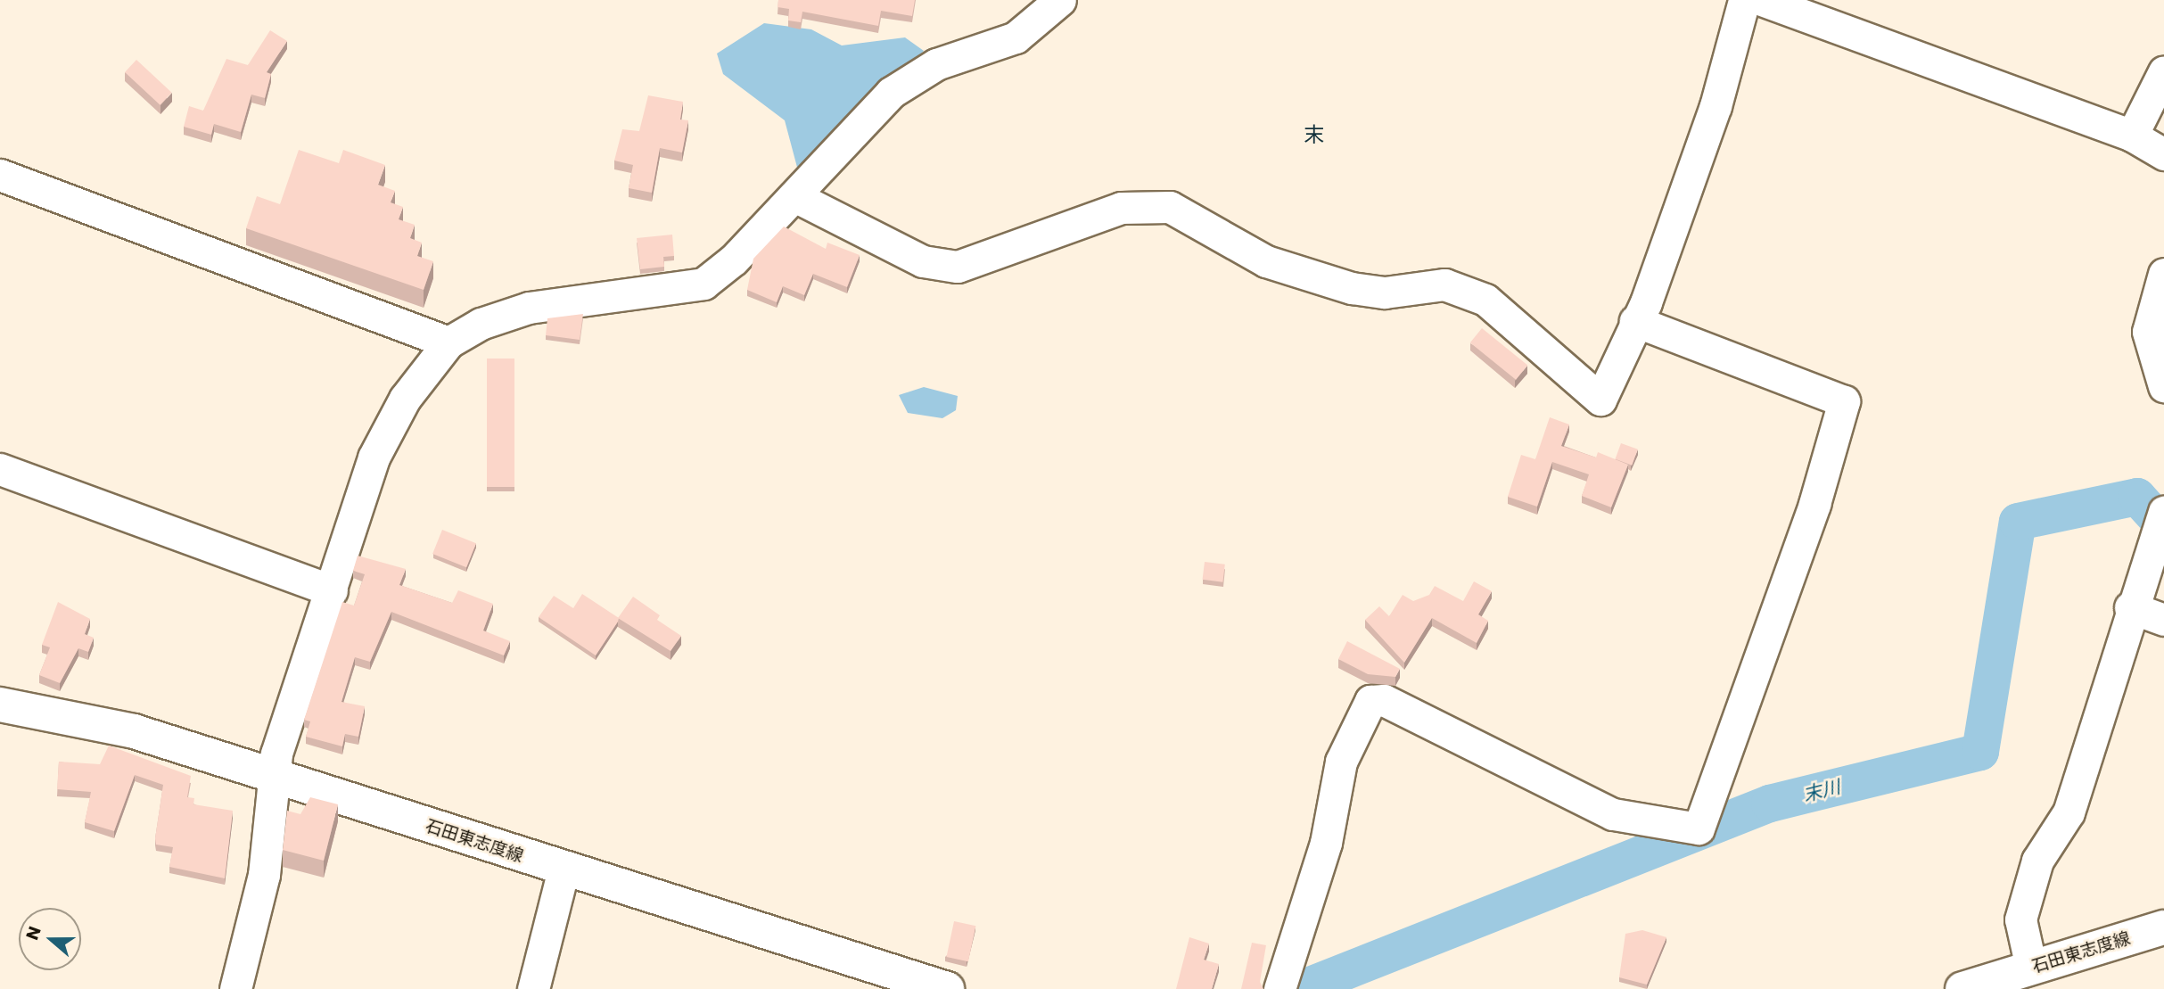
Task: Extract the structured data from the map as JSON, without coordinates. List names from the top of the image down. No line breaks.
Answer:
{"streets":{"main road":["石田東志度線"]},"districts":["末"],"water":["末川"],"north":"left"}
